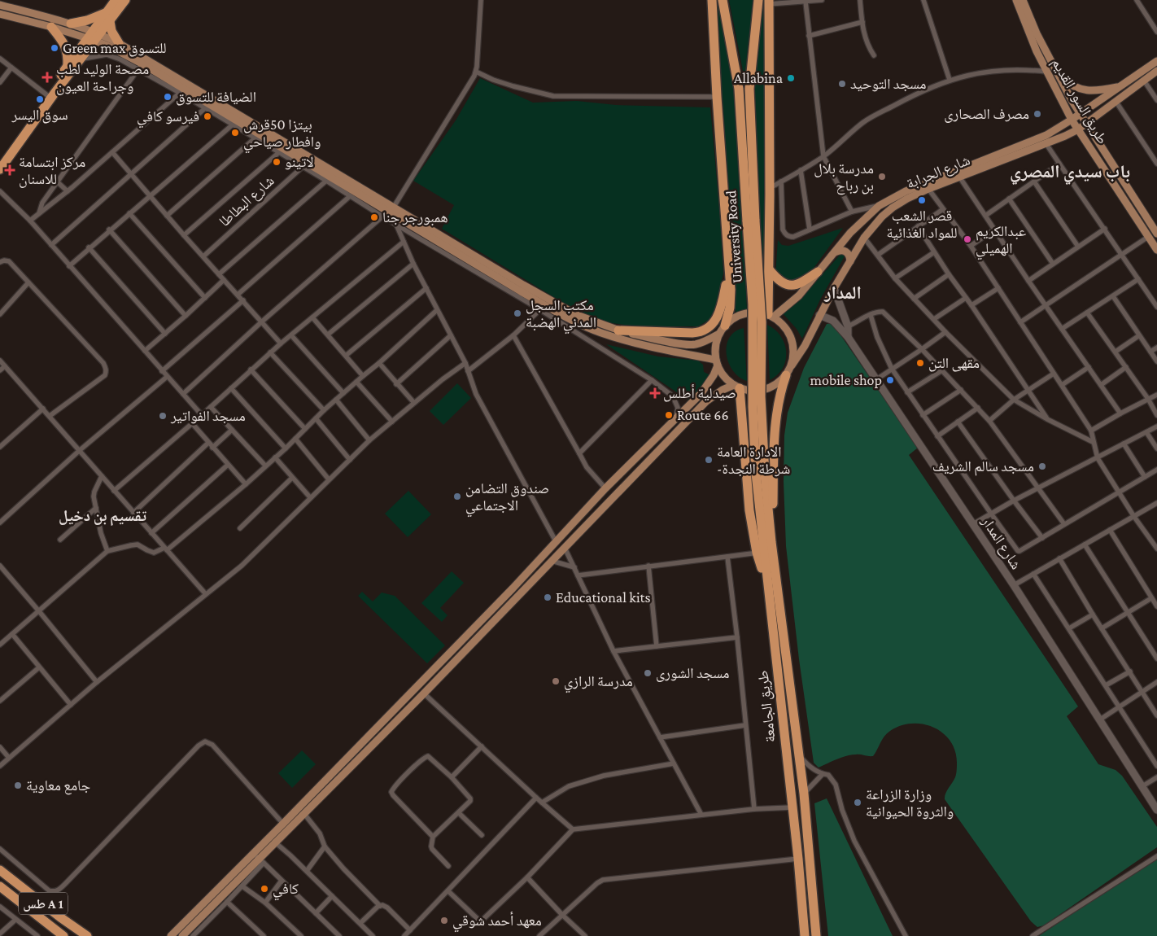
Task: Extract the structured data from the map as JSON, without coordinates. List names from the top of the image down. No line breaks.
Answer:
{"streets":{"highway":["University Road","طريق الجامعة","طس A 1"],"main road":["طريق السور القديم","شارع الجرابة"],"street":["شارع البطاطا","شارع المدار"]},"crossings":[["طريق السور القديم","شارع الجرابة"],["شارع الجرابة","شارع المدار"],["University Road","طريق الجامعة"]],"districts":["باب سيدي المصري","المدار","تقسيم بن دخيل"],"places":{"other":["Green max للتسوق","Allabina","مسجد التوحيد","الضيافة للتسوق","سوق اليسر","مصرف الصحارى","فيرسو كافي","بيتزا 50قرش وافطار صياحي","لاتينو","مدرسة بلال بن رباح","قصر الشعب للمواد الغذائية","همبورجر جنا","عبدالكريم الهميلي","مكتب السجل المدني الهضبة","مقهى التن","mobile shop","Route 66","مسجد الفواتير","الادارة العامة -شرطة النجدة","مسجد سالم الشريف","صندوق التضامن الاجتماعي","Educational kits","مسجد الشورى","مدرسة الرازي","جامع معاوية","وزارة الزراعة والثروة الحيوانية","كافي","معهد أحمد شوقي"],"health":["مصحة الوليد لطب وجراحة العيون","مركز ابتسامة للاسنان","صيدلية أطلس"]}}
